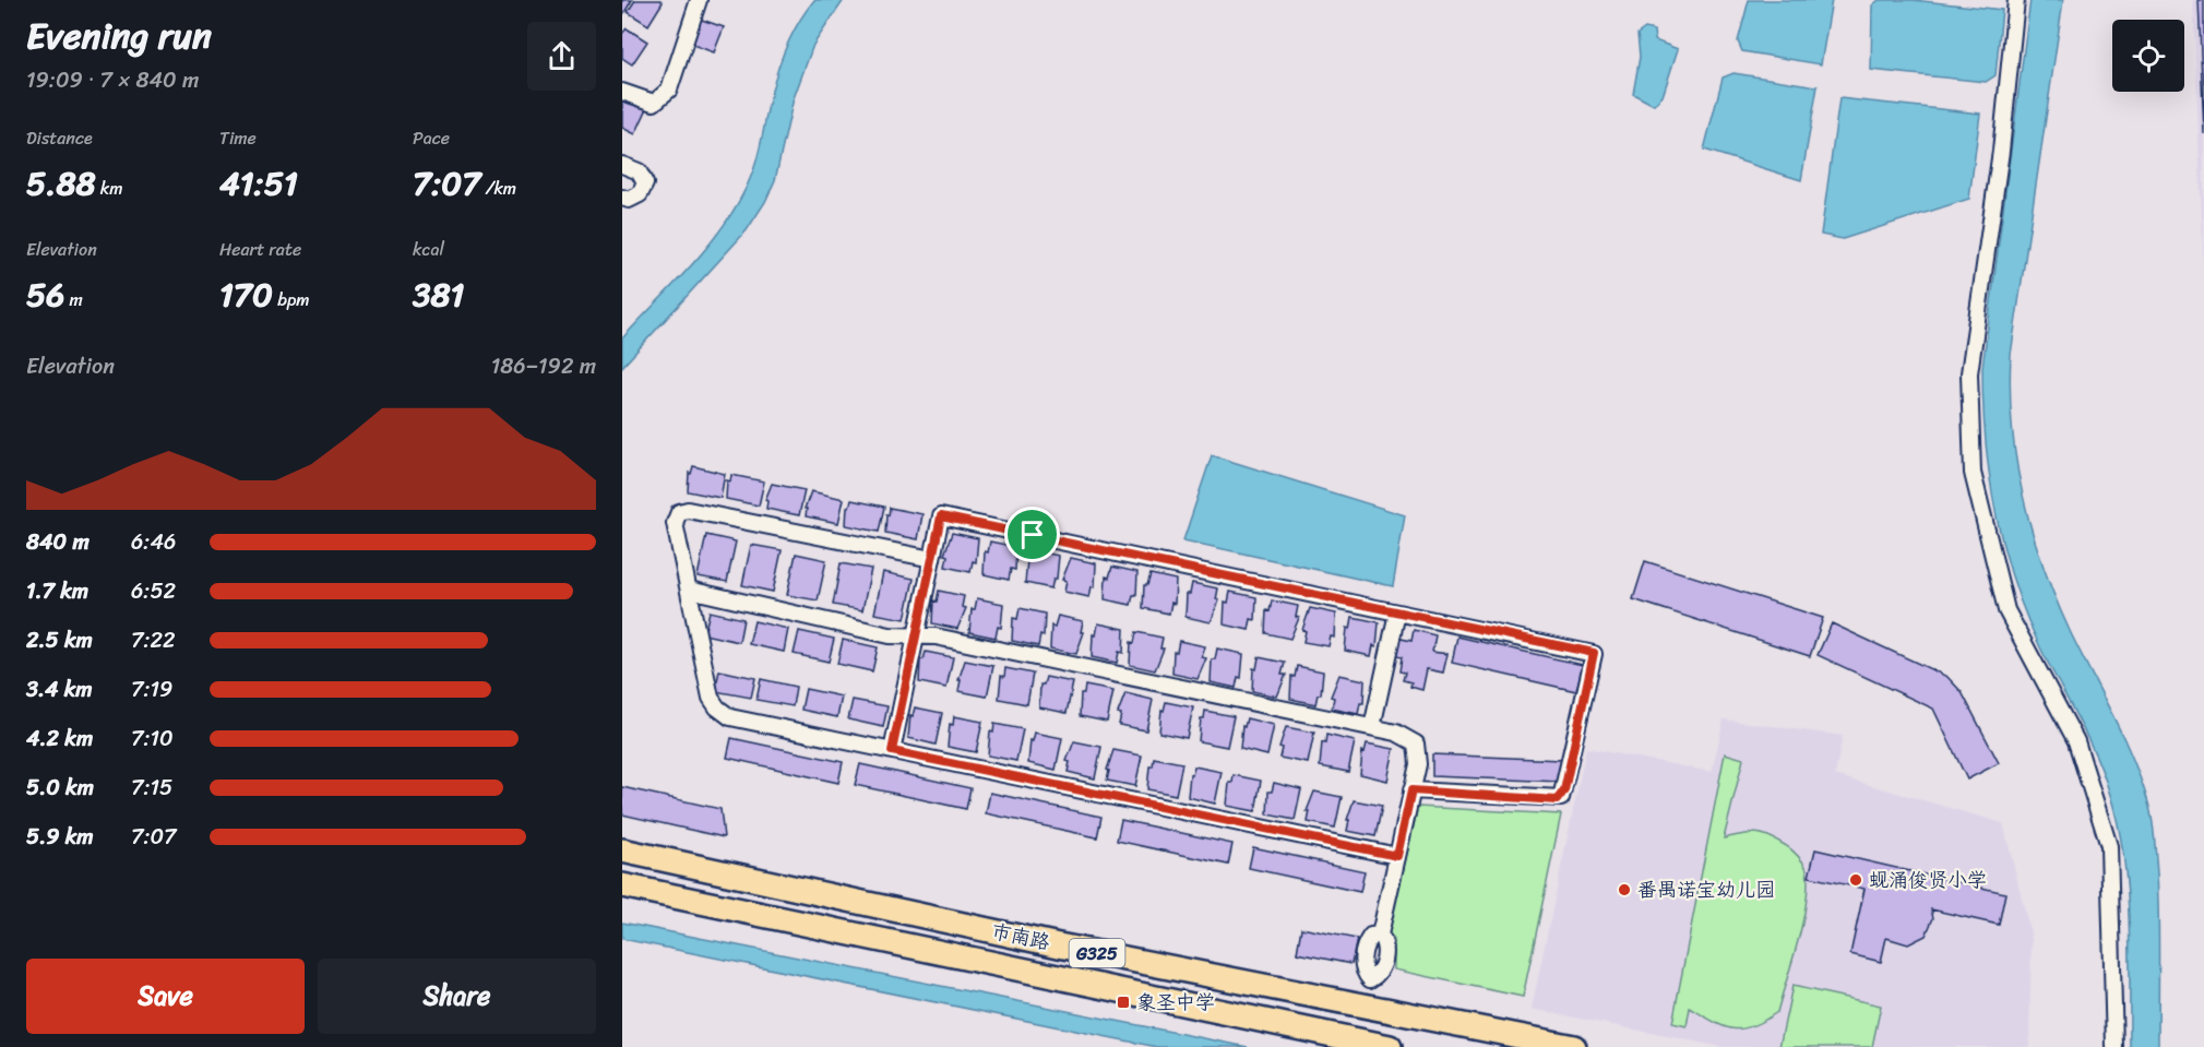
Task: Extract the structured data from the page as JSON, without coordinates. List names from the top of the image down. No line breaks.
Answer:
{"streets":{"highway":["市南路","G325"]},"places":{"other":["蚬涌俊贤小学","番禺诺宝幼儿园"],"transit":["象圣中学"]},"page":{"heading":["Evening run","19:09 · 7 × 840 m"],"stats":[["Distance","5.88 km"],["Time","41:51"],["Pace","7:07 /km"],["Elevation","56 m"],["Heart rate","170 bpm"],["kcal","381"]],"chart":["Elevation","186–192 m"],"list":[{"name":"840 m","note":"6:46"},{"name":"1.7 km","note":"6:52"},{"name":"2.5 km","note":"7:22"},{"name":"3.4 km","note":"7:19"},{"name":"4.2 km","note":"7:10"},{"name":"5.0 km","note":"7:15"},{"name":"5.9 km","note":"7:07"}],"buttons":["Save","Share"]}}
